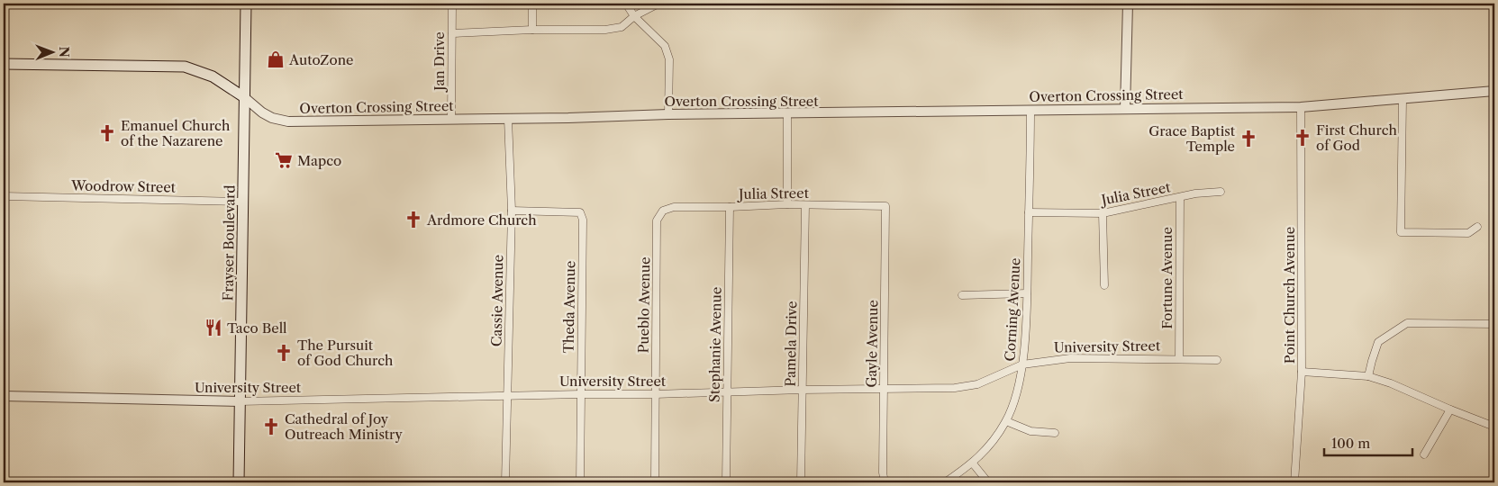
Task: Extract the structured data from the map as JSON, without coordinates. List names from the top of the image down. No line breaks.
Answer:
{"streets":{"main road":["Overton Crossing Street","Frayser Boulevard"],"street":["Jan Drive","Woodrow Street","Julia Street","Fortune Avenue","Point Church Avenue","Cassie Avenue","Pueblo Avenue","Theda Avenue","Corning Avenue","Pamela Drive","Gayle Avenue","Stephanie Avenue","University Street"]},"crossings":[["Jan Drive","Overton Crossing Street"],["Overton Crossing Street","Frayser Boulevard"],["Overton Crossing Street","Point Church Avenue"],["Overton Crossing Street","Cassie Avenue"],["Overton Crossing Street","Corning Avenue"],["Woodrow Street","Frayser Boulevard"],["Julia Street","Fortune Avenue"],["Julia Street","Pueblo Avenue"],["Julia Street","Corning Avenue"],["Julia Street","Pamela Drive"],["Julia Street","Gayle Avenue"],["Julia Street","Stephanie Avenue"],["Frayser Boulevard","University Street"],["Fortune Avenue","University Street"],["Cassie Avenue","Theda Avenue"],["Cassie Avenue","University Street"],["Pueblo Avenue","University Street"],["Theda Avenue","University Street"],["Corning Avenue","University Street"],["Pamela Drive","University Street"],["Gayle Avenue","University Street"],["Stephanie Avenue","University Street"]],"places":{"shop":["AutoZone"],"church":["Emanuel Church of the Nazarene","First Church of God","Grace Baptist Temple","Ardmore Church","The Pursuit of God Church","Cathedral of Joy Outreach Ministry"],"supermarket":["Mapco"],"restaurant":["Taco Bell"]},"scale_bar":"100 m","north":"right"}
